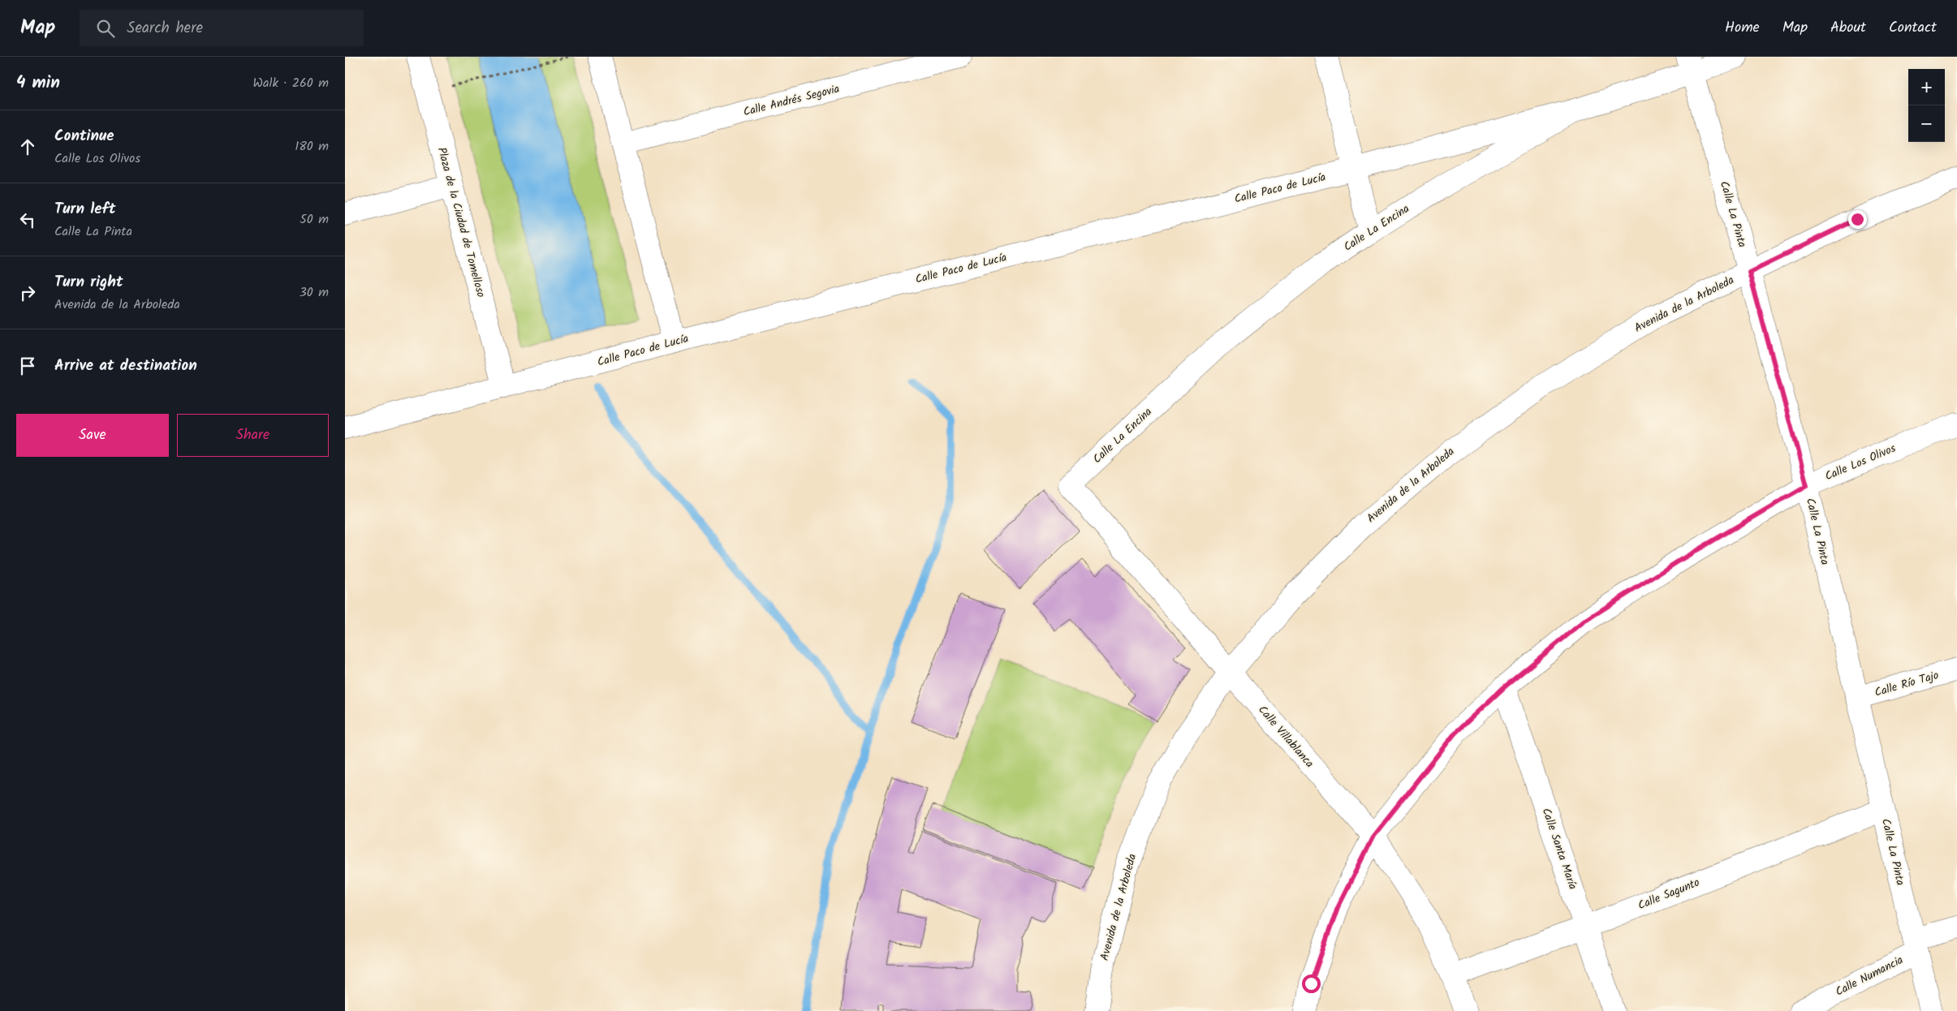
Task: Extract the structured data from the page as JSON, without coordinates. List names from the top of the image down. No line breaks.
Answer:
{"streets":{"street":["Calle Andrés Segovia","Calle Paco de Lucía","Calle La Pinta","Plaza de la Ciudad de Tomelloso","Calle La Encina","Avenida de la Arboleda","Calle Los Olivos","Calle Río Tajo","Calle Villablanca","Calle Santa María","Calle Sagunto","Calle Numancia"]},"crossings":[["Calle Paco de Lucía","Plaza de la Ciudad de Tomelloso"],["Calle Paco de Lucía","Calle La Encina"],["Calle La Pinta","Calle La Encina"],["Calle La Pinta","Avenida de la Arboleda"],["Calle La Pinta","Calle Los Olivos"],["Calle La Pinta","Calle Río Tajo"],["Calle La Pinta","Calle Sagunto"],["Calle La Pinta","Calle Numancia"],["Calle La Encina","Calle Villablanca"],["Avenida de la Arboleda","Calle Villablanca"],["Calle Los Olivos","Calle Villablanca"],["Calle Los Olivos","Calle Santa María"],["Calle Villablanca","Calle Sagunto"],["Calle Santa María","Calle Sagunto"]],"page":{"header":"Map","search":"Search here","nav":["Home","Map","About","Contact"],"heading":["4 min","Walk · 260 m"],"map_buttons":["+","−"],"list":[["Continue","Calle Los Olivos","180 m"],["Turn left","Calle La Pinta","50 m"],["Turn right","Avenida de la Arboleda","30 m"],"Arrive at destination"],"buttons":["Save","Share"]}}
